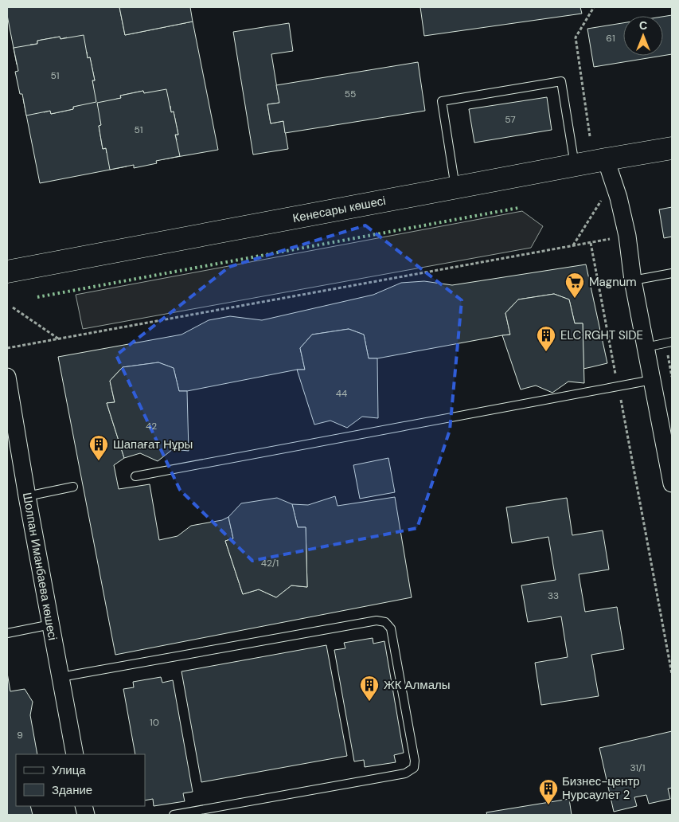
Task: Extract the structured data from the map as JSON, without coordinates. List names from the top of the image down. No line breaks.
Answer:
{"streets":{"main road":["Кенесары көшесі"],"street":["Шолпан Иманбаева көшесі"]},"places":{"supermarket":["Magnum"],"building":["ELC RGHT SIDE","Шапағат Нұры","ЖК Алмалы","Бизнес-центр Нурсаулет 2"]},"house_numbers":["61","51","55","57","51","44","42","42/1","33","10","9","31/1"],"legend":["Улица","Здание"],"north":"top"}
